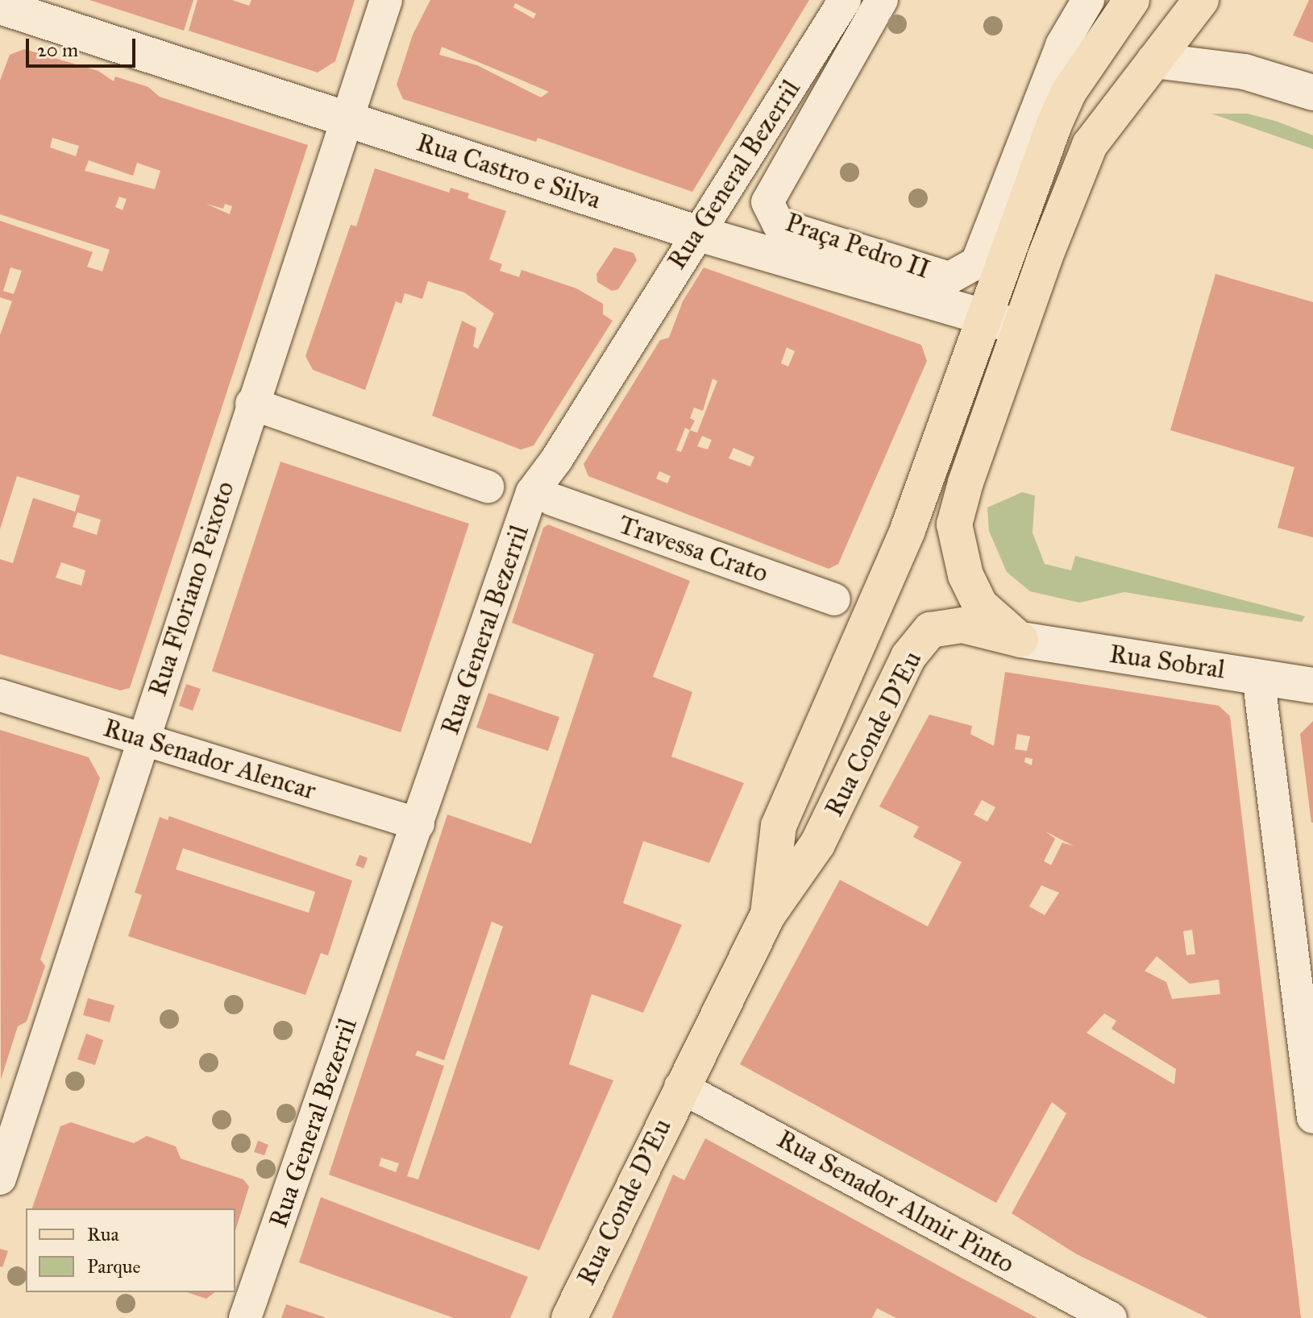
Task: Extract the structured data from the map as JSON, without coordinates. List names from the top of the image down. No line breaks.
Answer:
{"streets":{"main road":["Rua Conde D'Eu"],"street":["Rua Castro e Silva","Rua General Bezerril","Praça Pedro II","Travessa Crato","Rua Floriano Peixoto","Rua Sobral","Rua Senador Alencar","Rua Senador Almir Pinto"]},"crossings":[["Rua Castro e Silva","Rua General Bezerril"],["Rua Castro e Silva","Rua Floriano Peixoto"],["Rua Castro e Silva","Rua Conde D'Eu"],["Rua General Bezerril","Rua Senador Alencar"],["Rua Floriano Peixoto","Rua Senador Alencar"],["Rua Sobral","Rua Conde D'Eu"],["Rua Conde D'Eu","Rua Senador Almir Pinto"]],"legend":["Rua","Parque"],"scale_bar":"20 m"}
